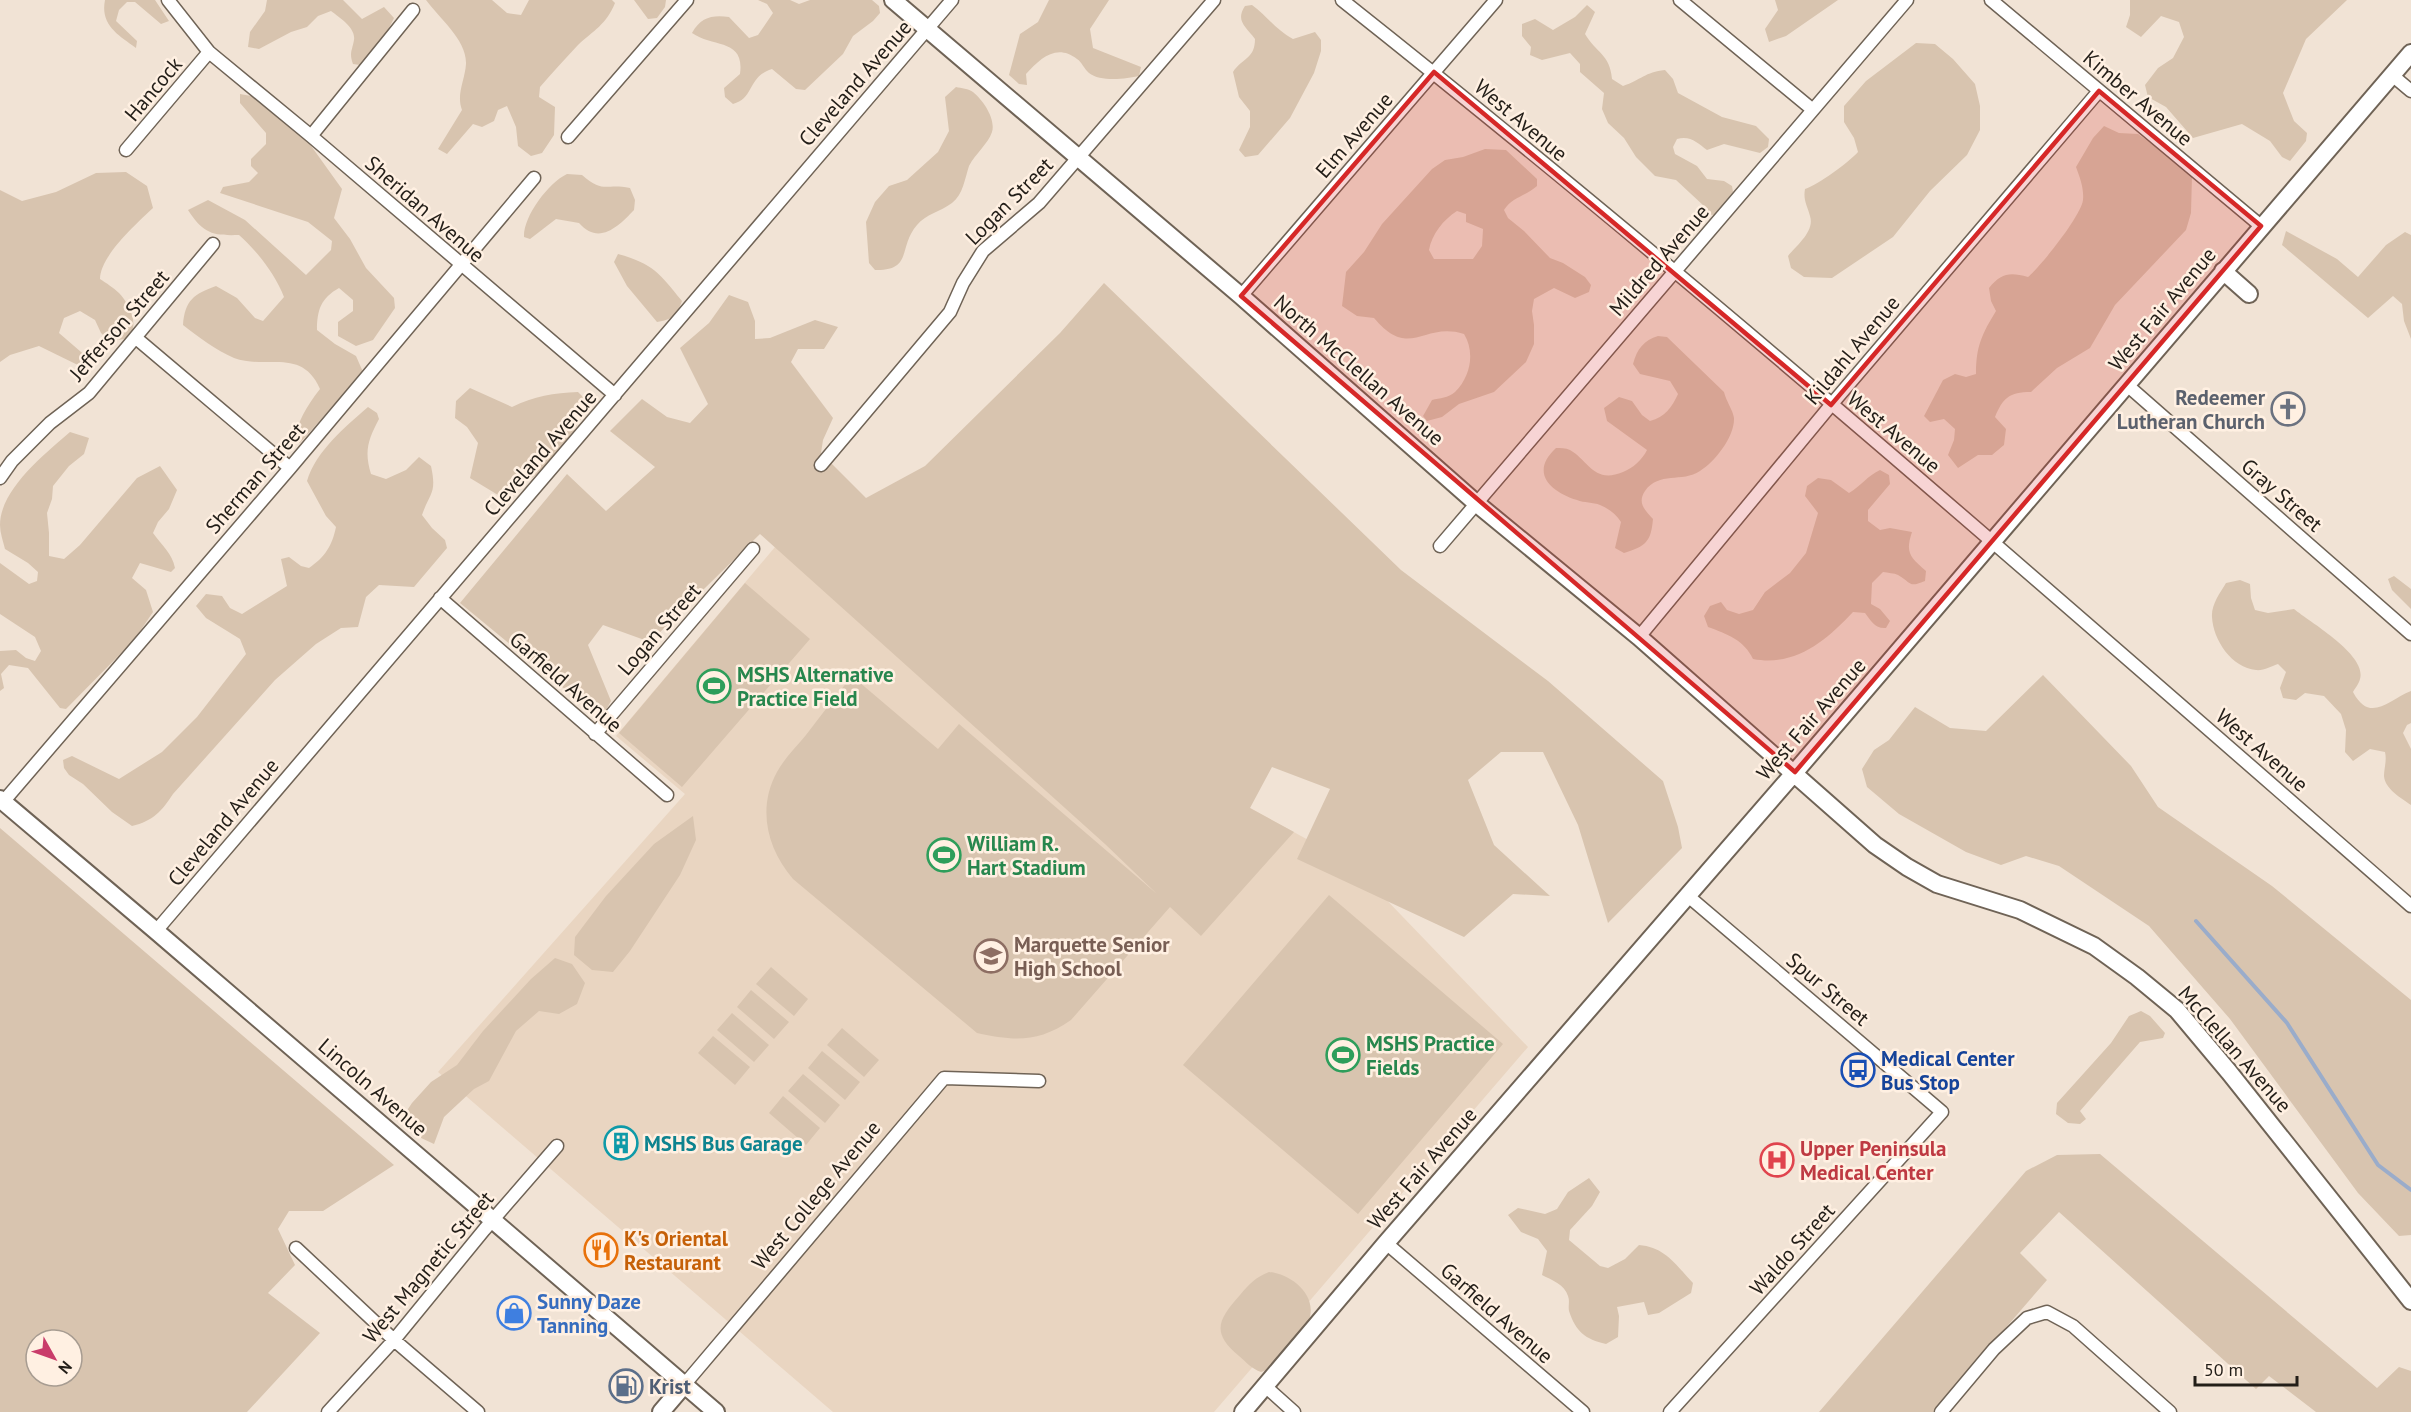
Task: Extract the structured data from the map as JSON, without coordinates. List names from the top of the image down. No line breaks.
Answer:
{"streets":{"street":["Cleveland Avenue","Hancock","Kimber Avenue","West Avenue","Elm Avenue","Logan Street","Sheridan Avenue","Mildred Avenue","West Fair Avenue","Jefferson Street","Kildahl Avenue","North McClellan Avenue","Sherman Street","Gray Street","Garfield Avenue","Spur Street","McClellan Avenue","Lincoln Avenue","West College Avenue","Waldo Street","West Magnetic Street"]},"crossings":[["Cleveland Avenue","Sheridan Avenue"],["Cleveland Avenue","North McClellan Avenue"],["Cleveland Avenue","Garfield Avenue"],["Cleveland Avenue","Lincoln Avenue"],["Hancock","Sheridan Avenue"],["Kimber Avenue","West Fair Avenue"],["Kimber Avenue","Kildahl Avenue"],["West Avenue","Elm Avenue"],["West Avenue","Mildred Avenue"],["West Avenue","West Fair Avenue"],["West Avenue","Kildahl Avenue"],["Elm Avenue","North McClellan Avenue"],["Logan Street","North McClellan Avenue"],["Logan Street","Garfield Avenue"],["Sheridan Avenue","Sherman Street"],["Mildred Avenue","North McClellan Avenue"],["West Fair Avenue","North McClellan Avenue"],["West Fair Avenue","Gray Street"],["West Fair Avenue","Garfield Avenue"],["West Fair Avenue","Spur Street"],["West Fair Avenue","McClellan Avenue"],["Kildahl Avenue","North McClellan Avenue"],["North McClellan Avenue","McClellan Avenue"],["Sherman Street","Lincoln Avenue"],["Spur Street","Waldo Street"],["Lincoln Avenue","West College Avenue"],["Lincoln Avenue","West Magnetic Street"]],"places":{"church":["Redeemer Lutheran Church"],"sports":["MSHS Alternative Practice Field","William R. Hart Stadium","MSHS Practice Fields"],"school or university":["Marquette Senior High School"],"bus stop":["Medical Center Bus Stop"],"building":["MSHS Bus Garage"],"hospital":["Upper Peninsula Medical Center"],"restaurant":["K's Oriental Restaurant"],"shop":["Sunny Daze Tanning"],"fuel station":["Krist"]},"scale_bar":"50 m","north":"bottom right"}
